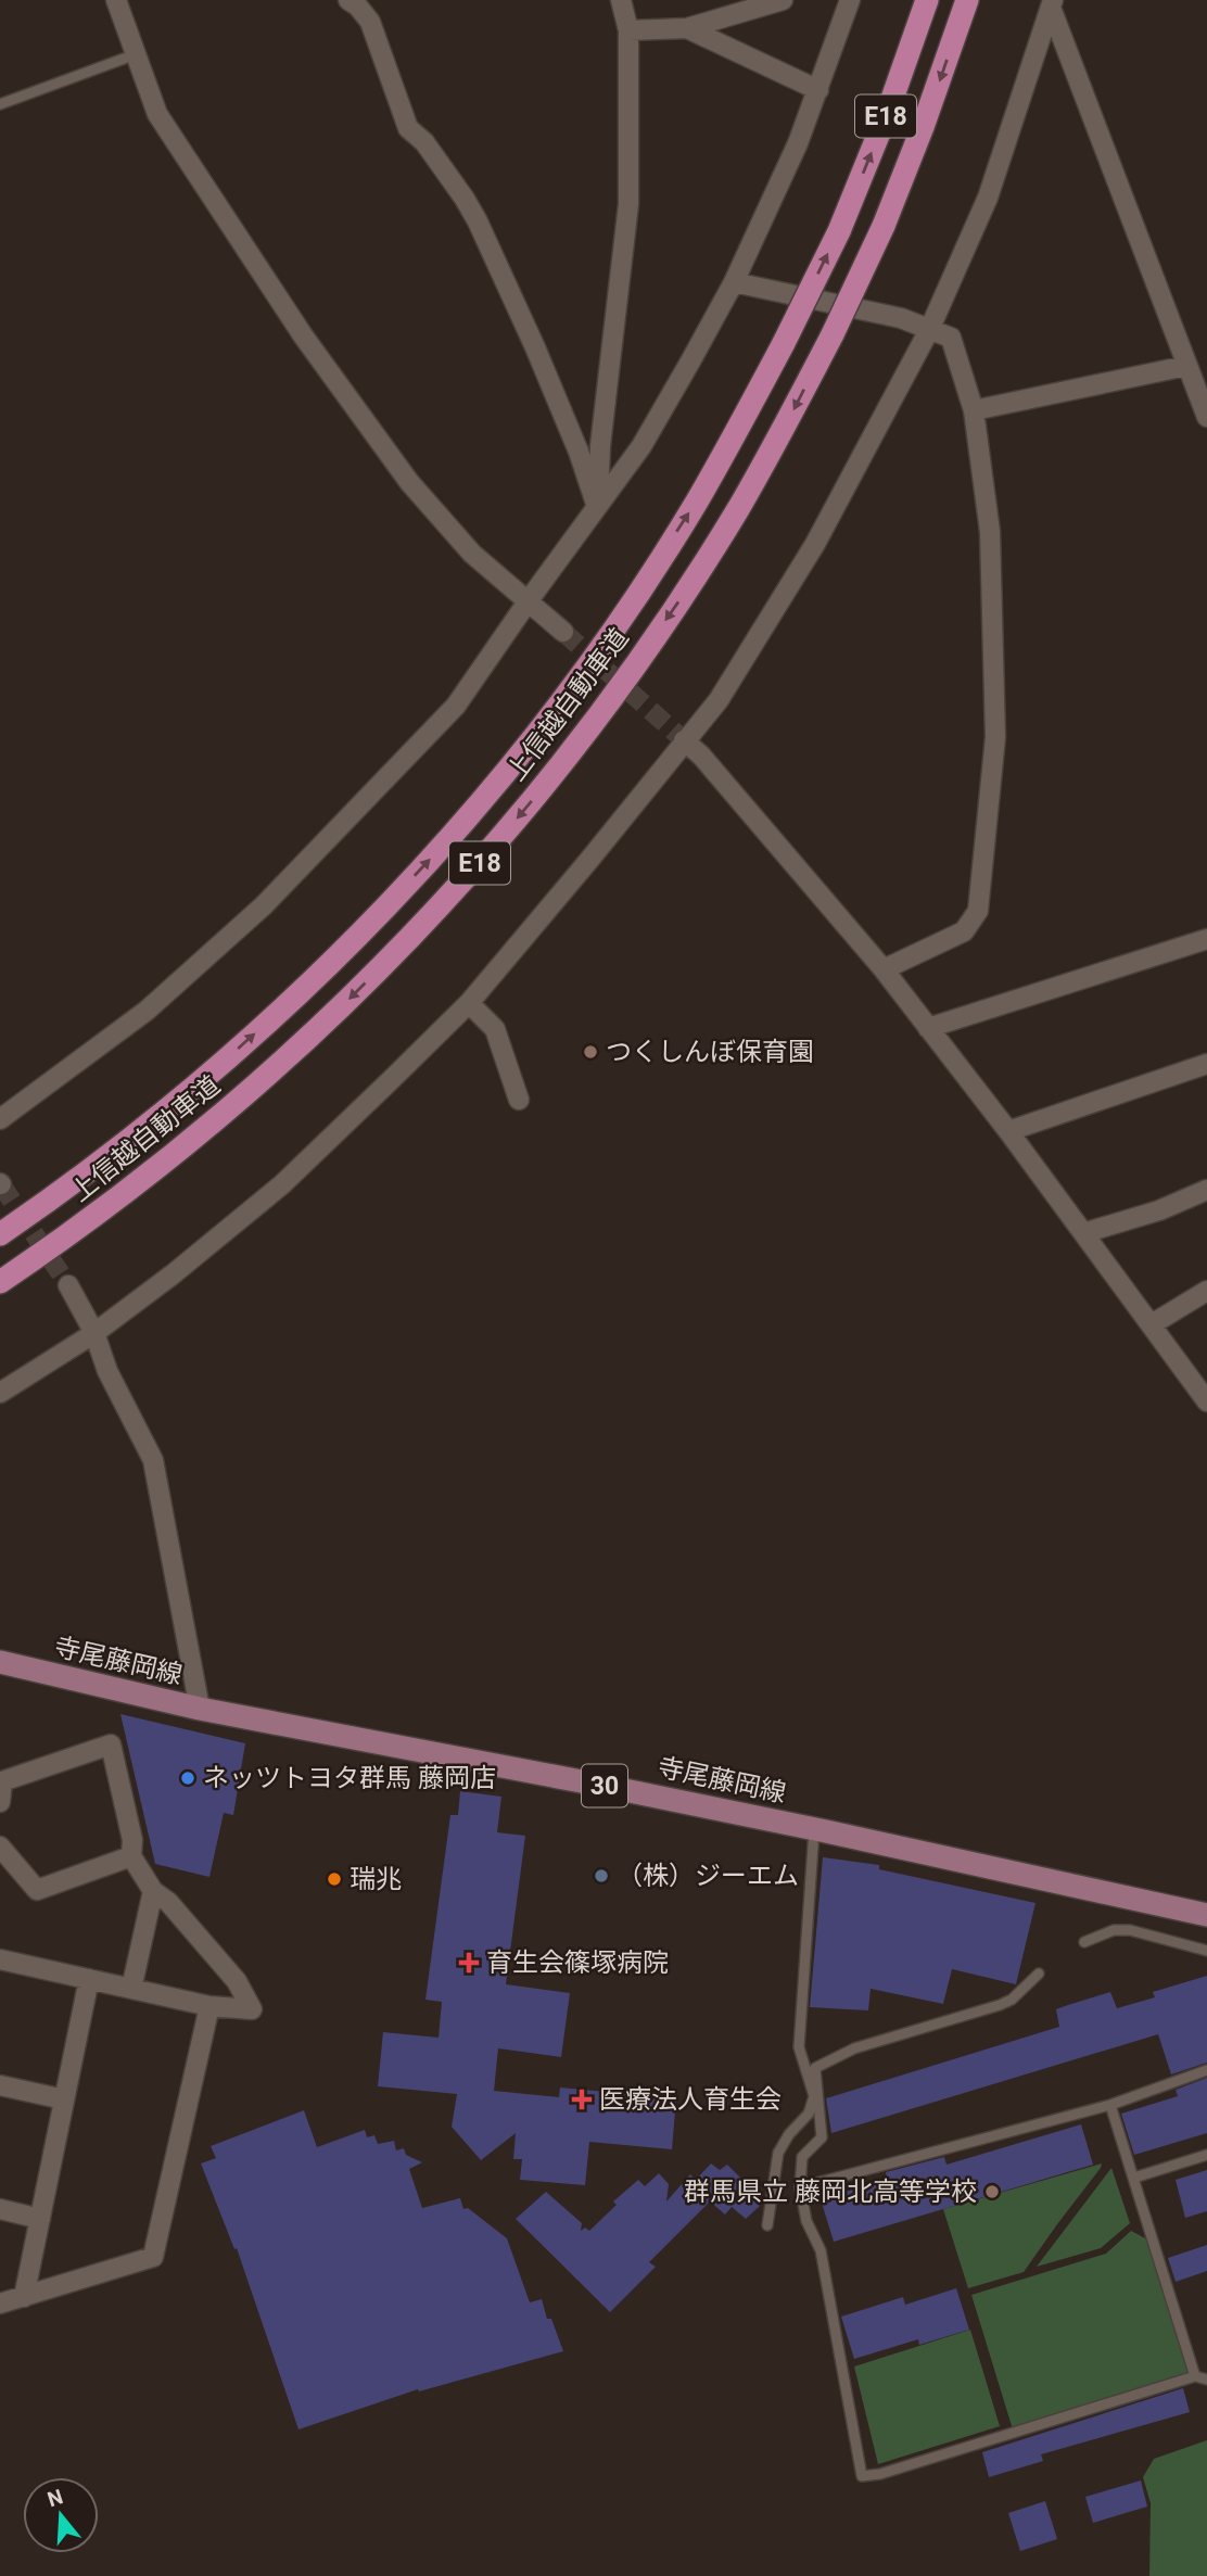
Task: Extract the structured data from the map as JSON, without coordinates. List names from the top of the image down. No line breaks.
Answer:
{"streets":{"highway":["E18","上信越自動車道"],"main road":["寺尾藤岡線","30"]},"places":{"other":["つくしんぼ保育園","ネッツトヨタ群馬 藤岡店","（株）ジーエム","瑞兆","群馬県立 藤岡北高等学校"],"health":["育生会篠塚病院","医療法人育生会"]},"north":"top"}
